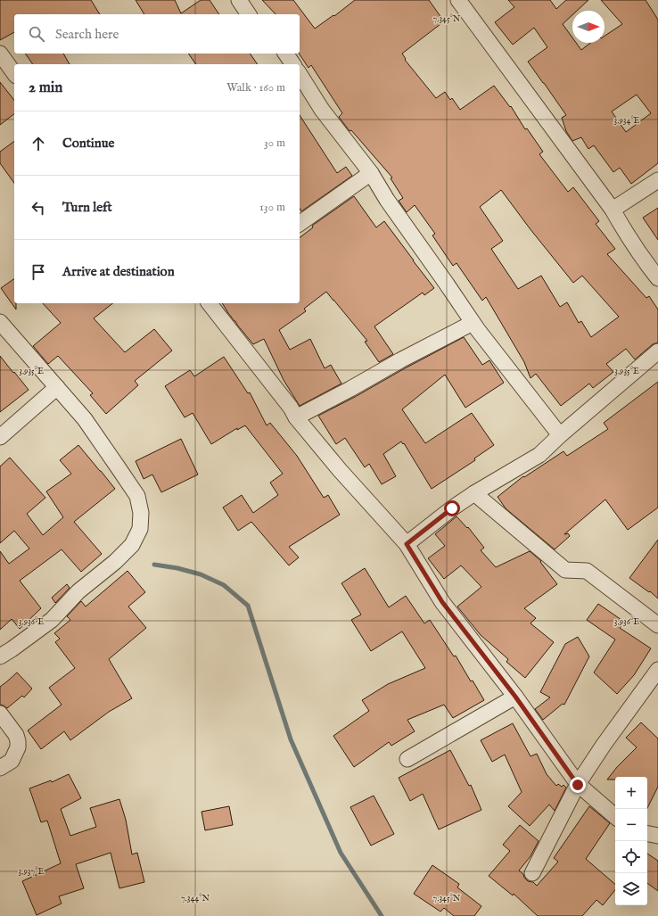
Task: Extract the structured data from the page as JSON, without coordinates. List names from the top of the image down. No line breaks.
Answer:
{"north":"right","page":{"search":"Search here","heading":["2 min","Walk · 160 m"],"list":[["Continue","30 m"],["Turn left","130 m"],"Arrive at destination"],"map_buttons":["+","−"]},"coordinates":["7.345°N","3.934°E","3.935°E","3.936°E","3.937°E","7.344°N"]}
